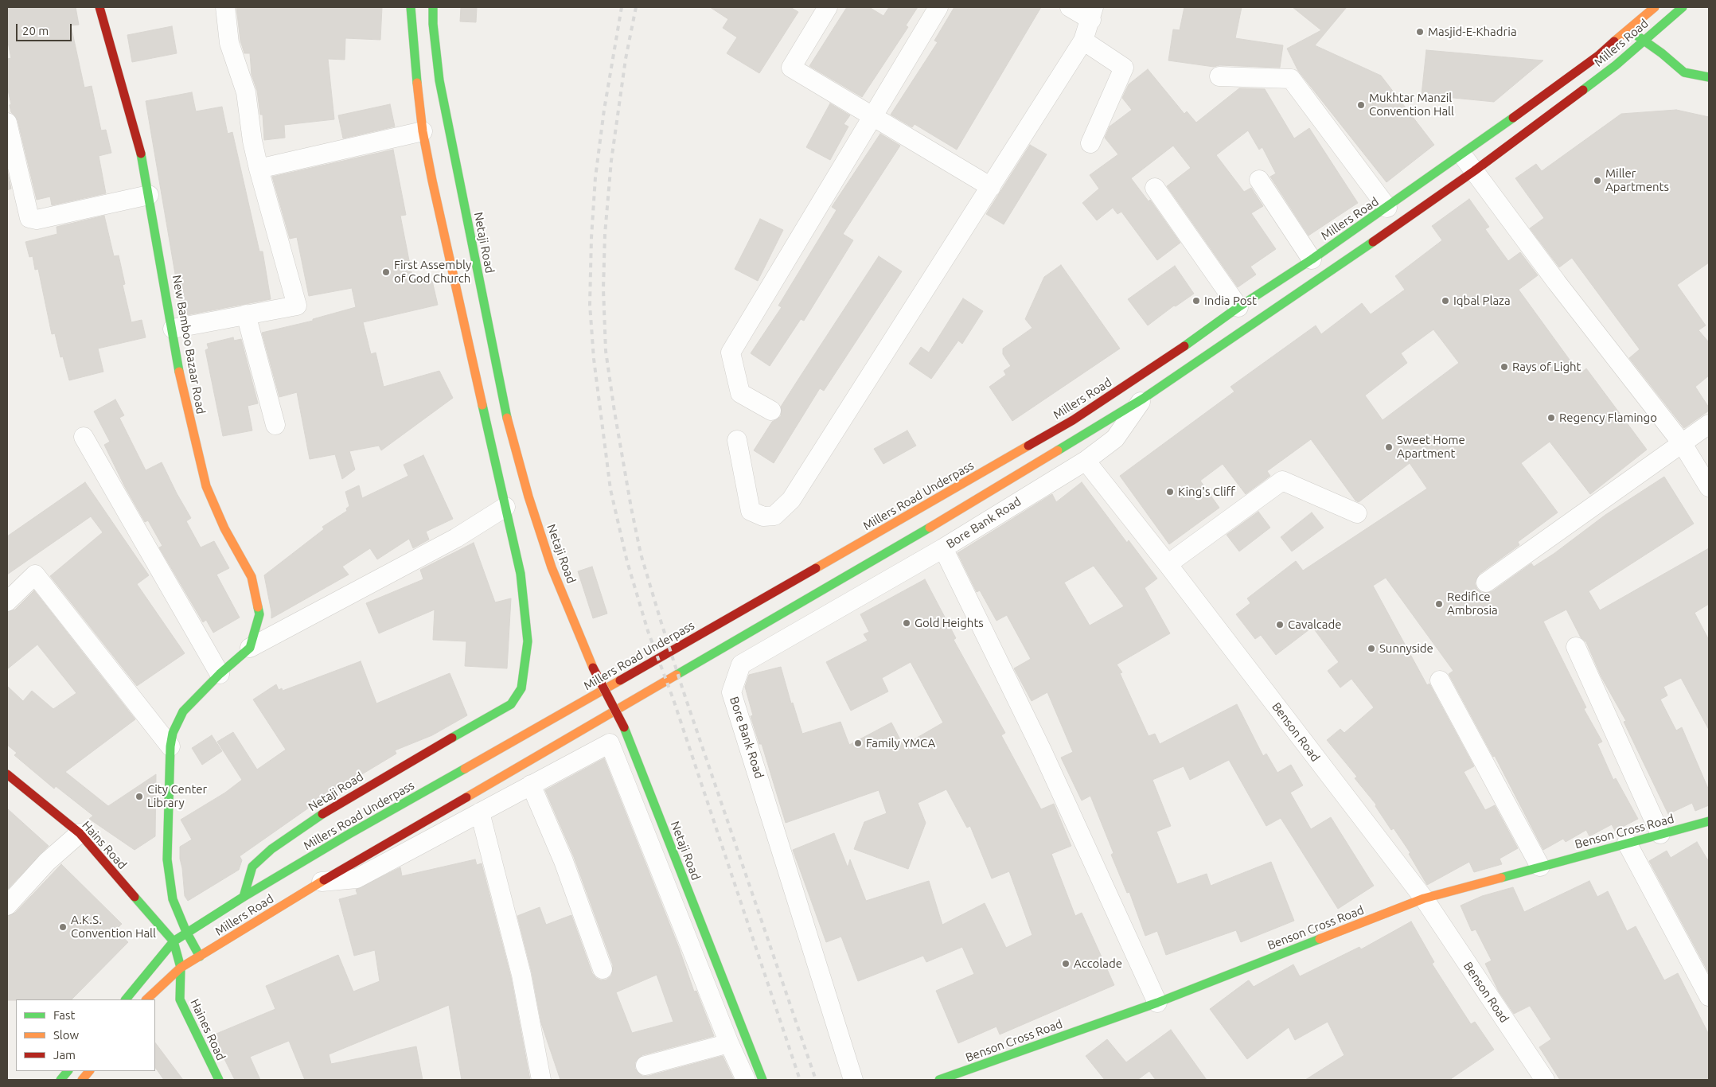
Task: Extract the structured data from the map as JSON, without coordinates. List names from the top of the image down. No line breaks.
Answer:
{"streets":{"main road":["Millers Road","Netaji Road","New Bamboo Bazaar Road","Millers Road Underpass","Benson Cross Road","Hains Road","Haines Road"],"street":["Bore Bank Road","Benson Road"]},"crossings":[["Millers Road","Millers Road Underpass"],["Millers Road","Haines Road"],["Netaji Road","Millers Road Underpass"],["Millers Road Underpass","Hains Road"],["Millers Road Underpass","Haines Road"],["Bore Bank Road","Benson Road"],["Benson Road","Benson Cross Road"],["Hains Road","Haines Road"]],"places":["Masjid-E-Khadria","Mukhtar Manzil Convention Hall","Miller Apartments","First Assembly of God Church","India Post","Iqbal Plaza","Rays of Light","Regency Flamingo","Sweet Home Apartment","King's Cliff","Redifice Ambrosia","Gold Heights","Cavalcade","Sunnyside","Family YMCA","City Center Library","A.K.S. Convention Hall","Accolade"],"legend":["Fast","Slow","Jam"],"scale_bar":"20 m"}
